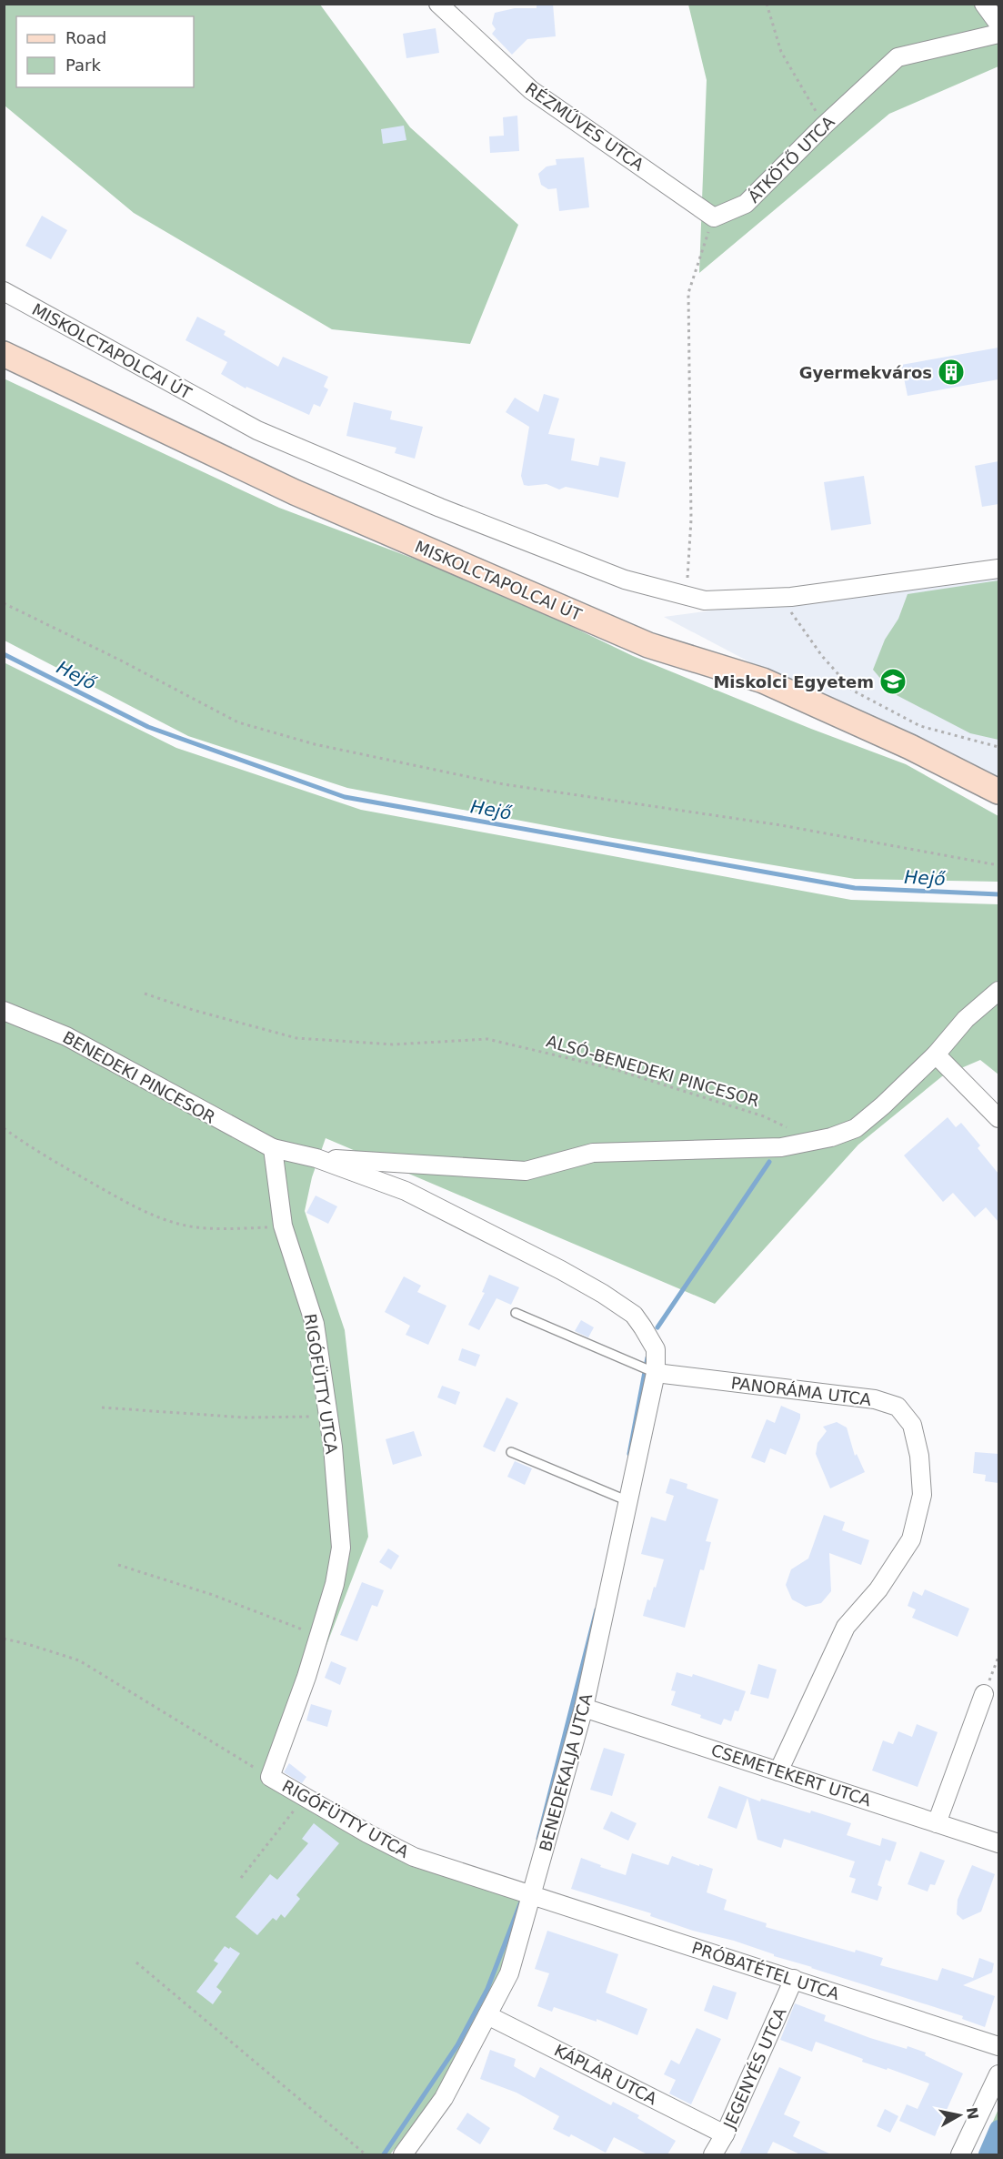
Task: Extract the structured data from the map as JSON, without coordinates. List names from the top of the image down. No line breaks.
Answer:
{"streets":{"street":["RÉZMŰVES UTCA","ÁTKÖTŐ UTCA","MISKOLCTAPOLCAI ÚT","BENEDEKI PINCESOR","RIGÓFÜTTY UTCA","PANORÁMA UTCA","BENEDEKALJA UTCA","CSEMETEKERT UTCA","PRÓBATÉTEL UTCA","JEGENYÉS UTCA","KÁPLÁR UTCA"],"path":["ALSÓ-BENEDEKI PINCESOR"]},"crossings":[["RÉZMŰVES UTCA","ÁTKÖTŐ UTCA"],["BENEDEKI PINCESOR","RIGÓFÜTTY UTCA"],["RIGÓFÜTTY UTCA","BENEDEKALJA UTCA"],["RIGÓFÜTTY UTCA","PRÓBATÉTEL UTCA"],["PANORÁMA UTCA","BENEDEKALJA UTCA"],["PANORÁMA UTCA","CSEMETEKERT UTCA"],["BENEDEKALJA UTCA","CSEMETEKERT UTCA"],["BENEDEKALJA UTCA","PRÓBATÉTEL UTCA"],["BENEDEKALJA UTCA","KÁPLÁR UTCA"],["PRÓBATÉTEL UTCA","JEGENYÉS UTCA"],["JEGENYÉS UTCA","KÁPLÁR UTCA"]],"water":["Hejő"],"places":{"building":["Gyermekváros"],"school or university":["Miskolci Egyetem"]},"legend":["Road","Park"],"north":"right"}
